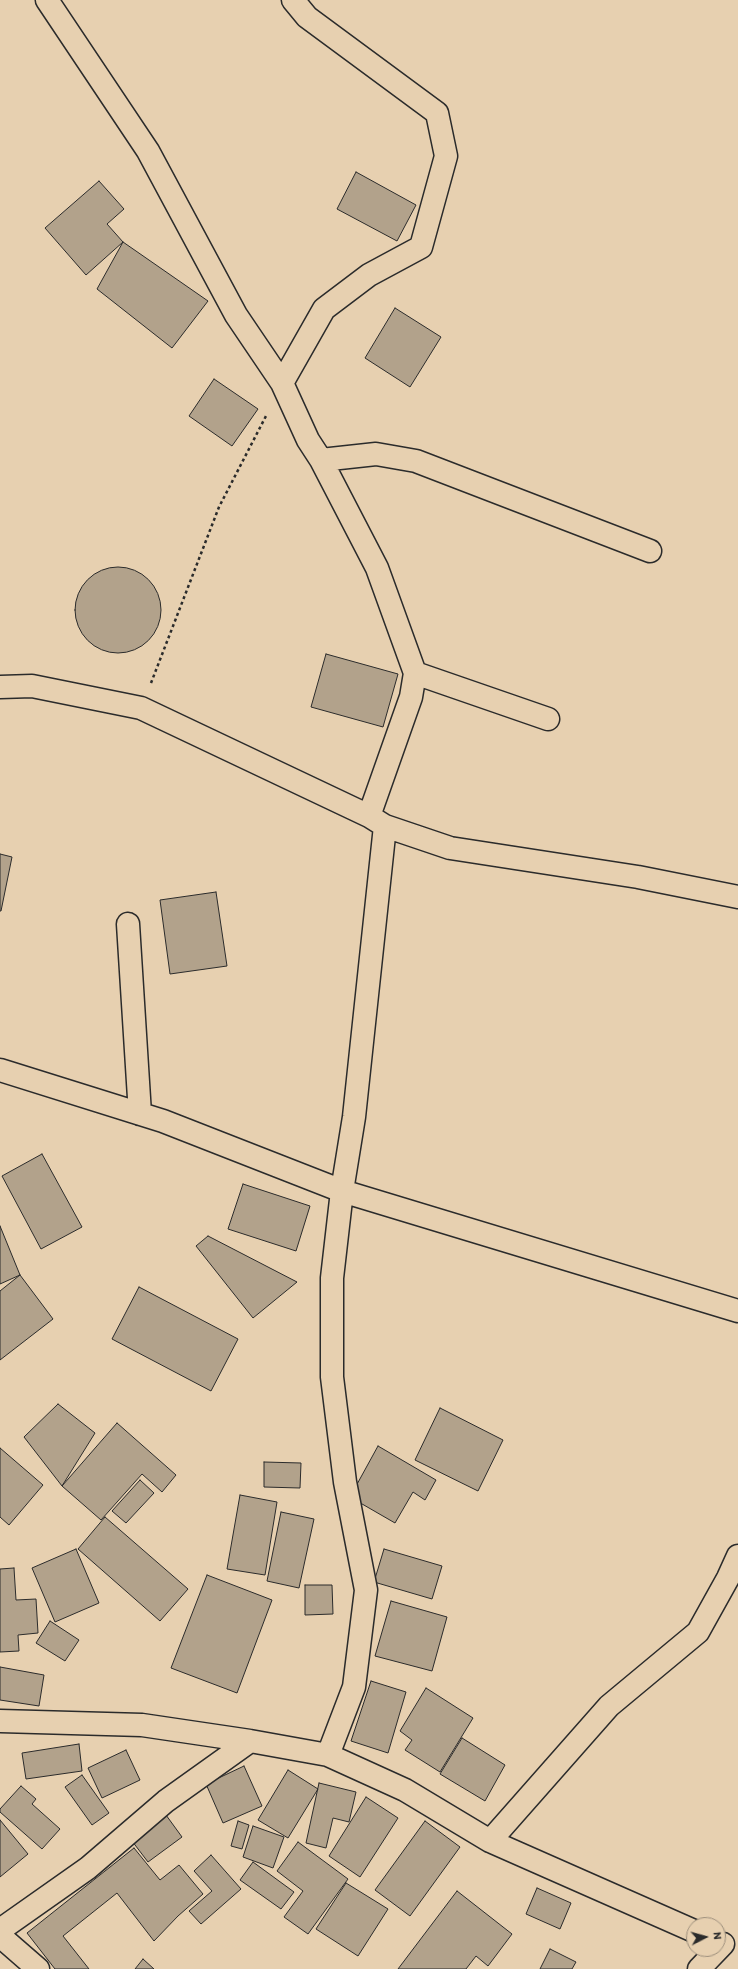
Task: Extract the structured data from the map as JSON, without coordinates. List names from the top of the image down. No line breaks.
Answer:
{"north":"right"}
